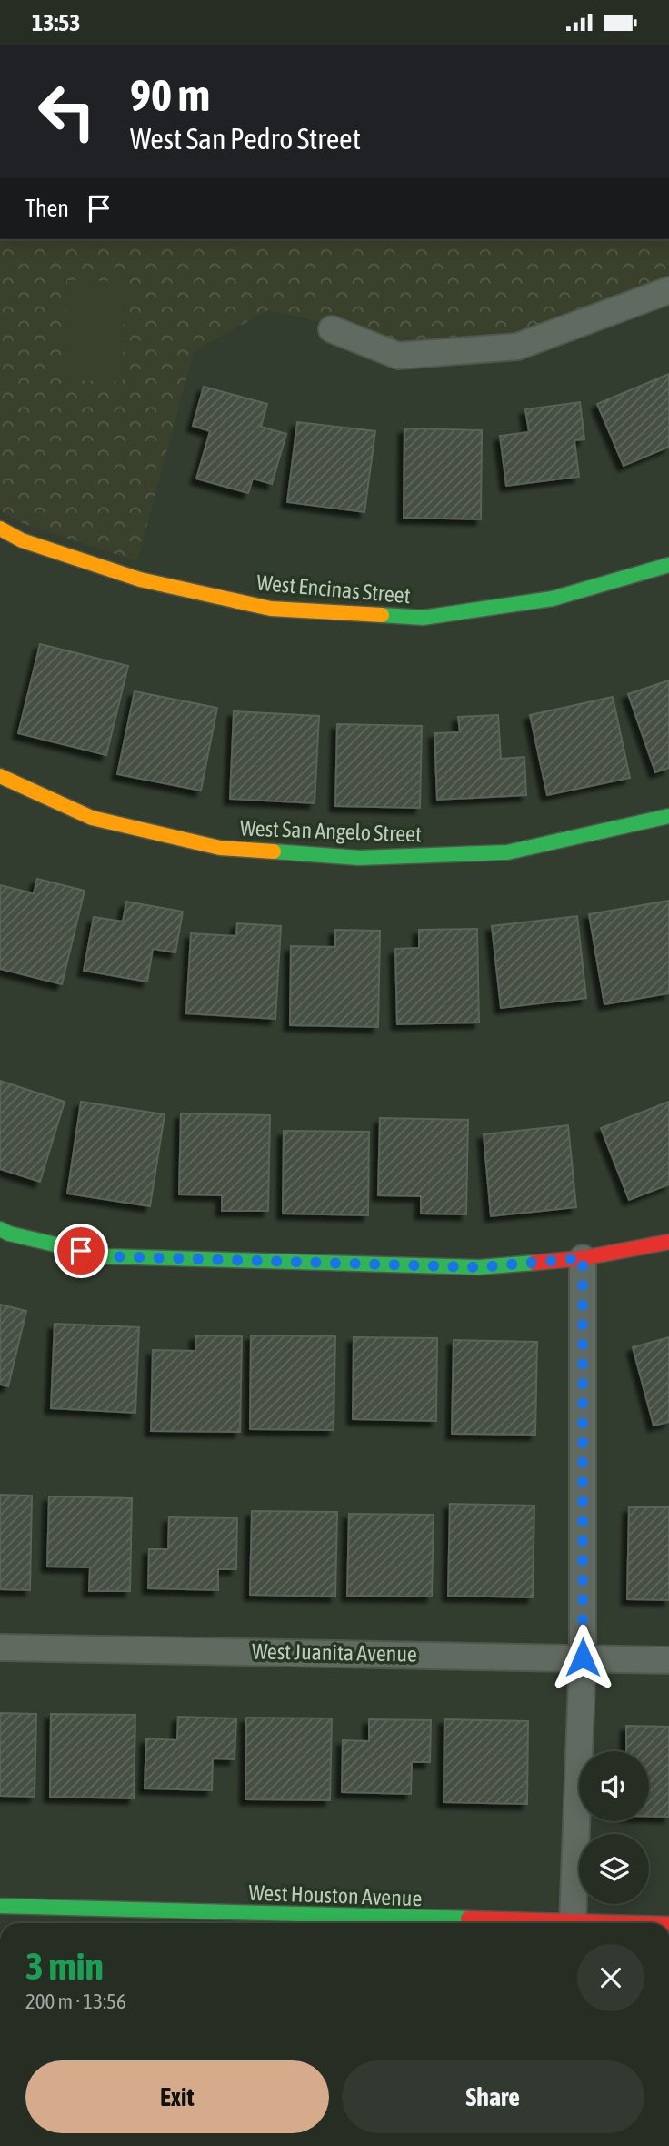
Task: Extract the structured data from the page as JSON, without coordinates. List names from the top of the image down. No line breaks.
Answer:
{"streets":{"street":["West Encinas Street","West San Angelo Street","West Juanita Avenue","West Houston Avenue"]},"page":{"status":"13:53","turn":["90 m","West San Pedro Street"],"then":"Then","heading":["3 min","200 m · 13:56"],"buttons":["Exit","Share"]}}
